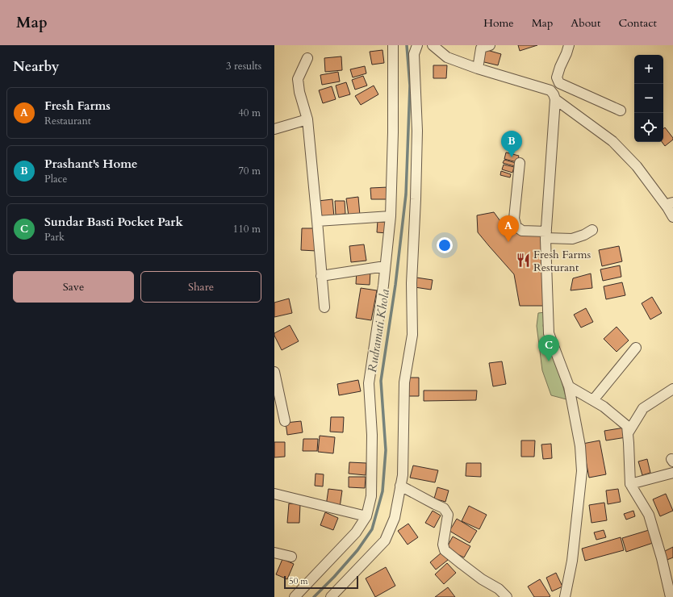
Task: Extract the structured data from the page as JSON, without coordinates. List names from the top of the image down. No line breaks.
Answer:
{"water":["Rudramati Khola"],"places":{"restaurant":["Fresh Farms Resturant"]},"scale_bar":"50 m","page":{"header":"Map","nav":["Home","Map","About","Contact"],"heading":["Nearby","3 results"],"map_buttons":["+","−"],"list":[{"mark":"A","name":"Fresh Farms","note":"Restaurant","value":"40 m"},{"mark":"B","name":"Prashant's Home","note":"Place","value":"70 m"},{"mark":"C","name":"Sundar Basti Pocket Park","note":"Park","value":"110 m"}],"pins":["B","A","C"],"buttons":["Save","Share"],"scale":"50 m"}}
